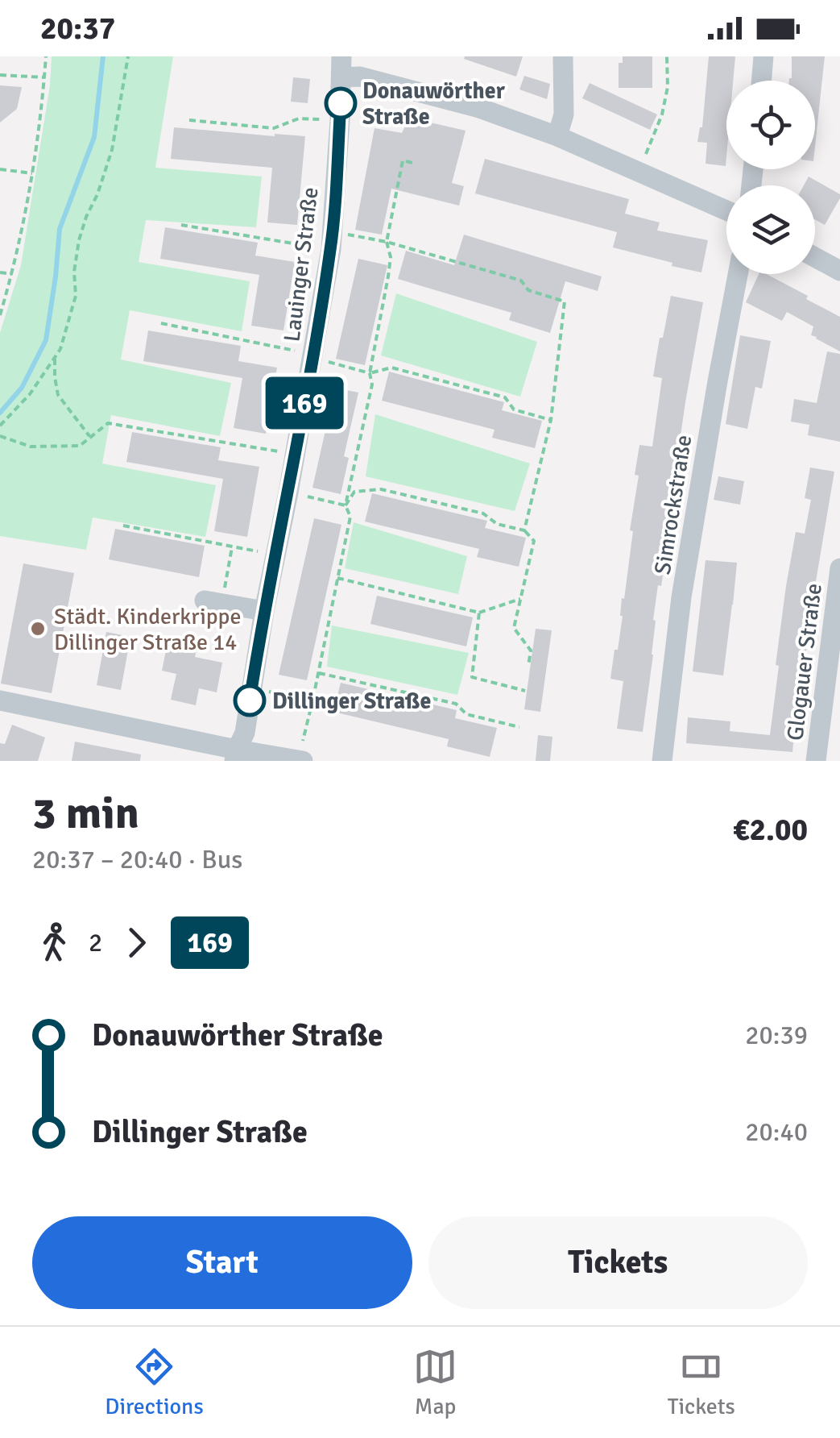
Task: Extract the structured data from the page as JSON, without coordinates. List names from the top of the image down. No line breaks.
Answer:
{"streets":{"street":["Lauinger Straße","Simrockstraße","Glogauer Straße"]},"places":["Donauwörther Straße","Städt. Kinderkrippe Dillinger Straße 14","Dillinger Straße"],"lines":["bus line 169"],"page":{"status":"20:37","on_map":"169","heading":["3 min","20:37 – 20:40 · Bus","€2.00"],"legs":["2","169"],"list":[{"name":"Donauwörther Straße","value":"20:39"},{"name":"Dillinger Straße","value":"20:40"}],"buttons":["Start","Tickets"],"tabs":["Directions","Map","Tickets"]}}
